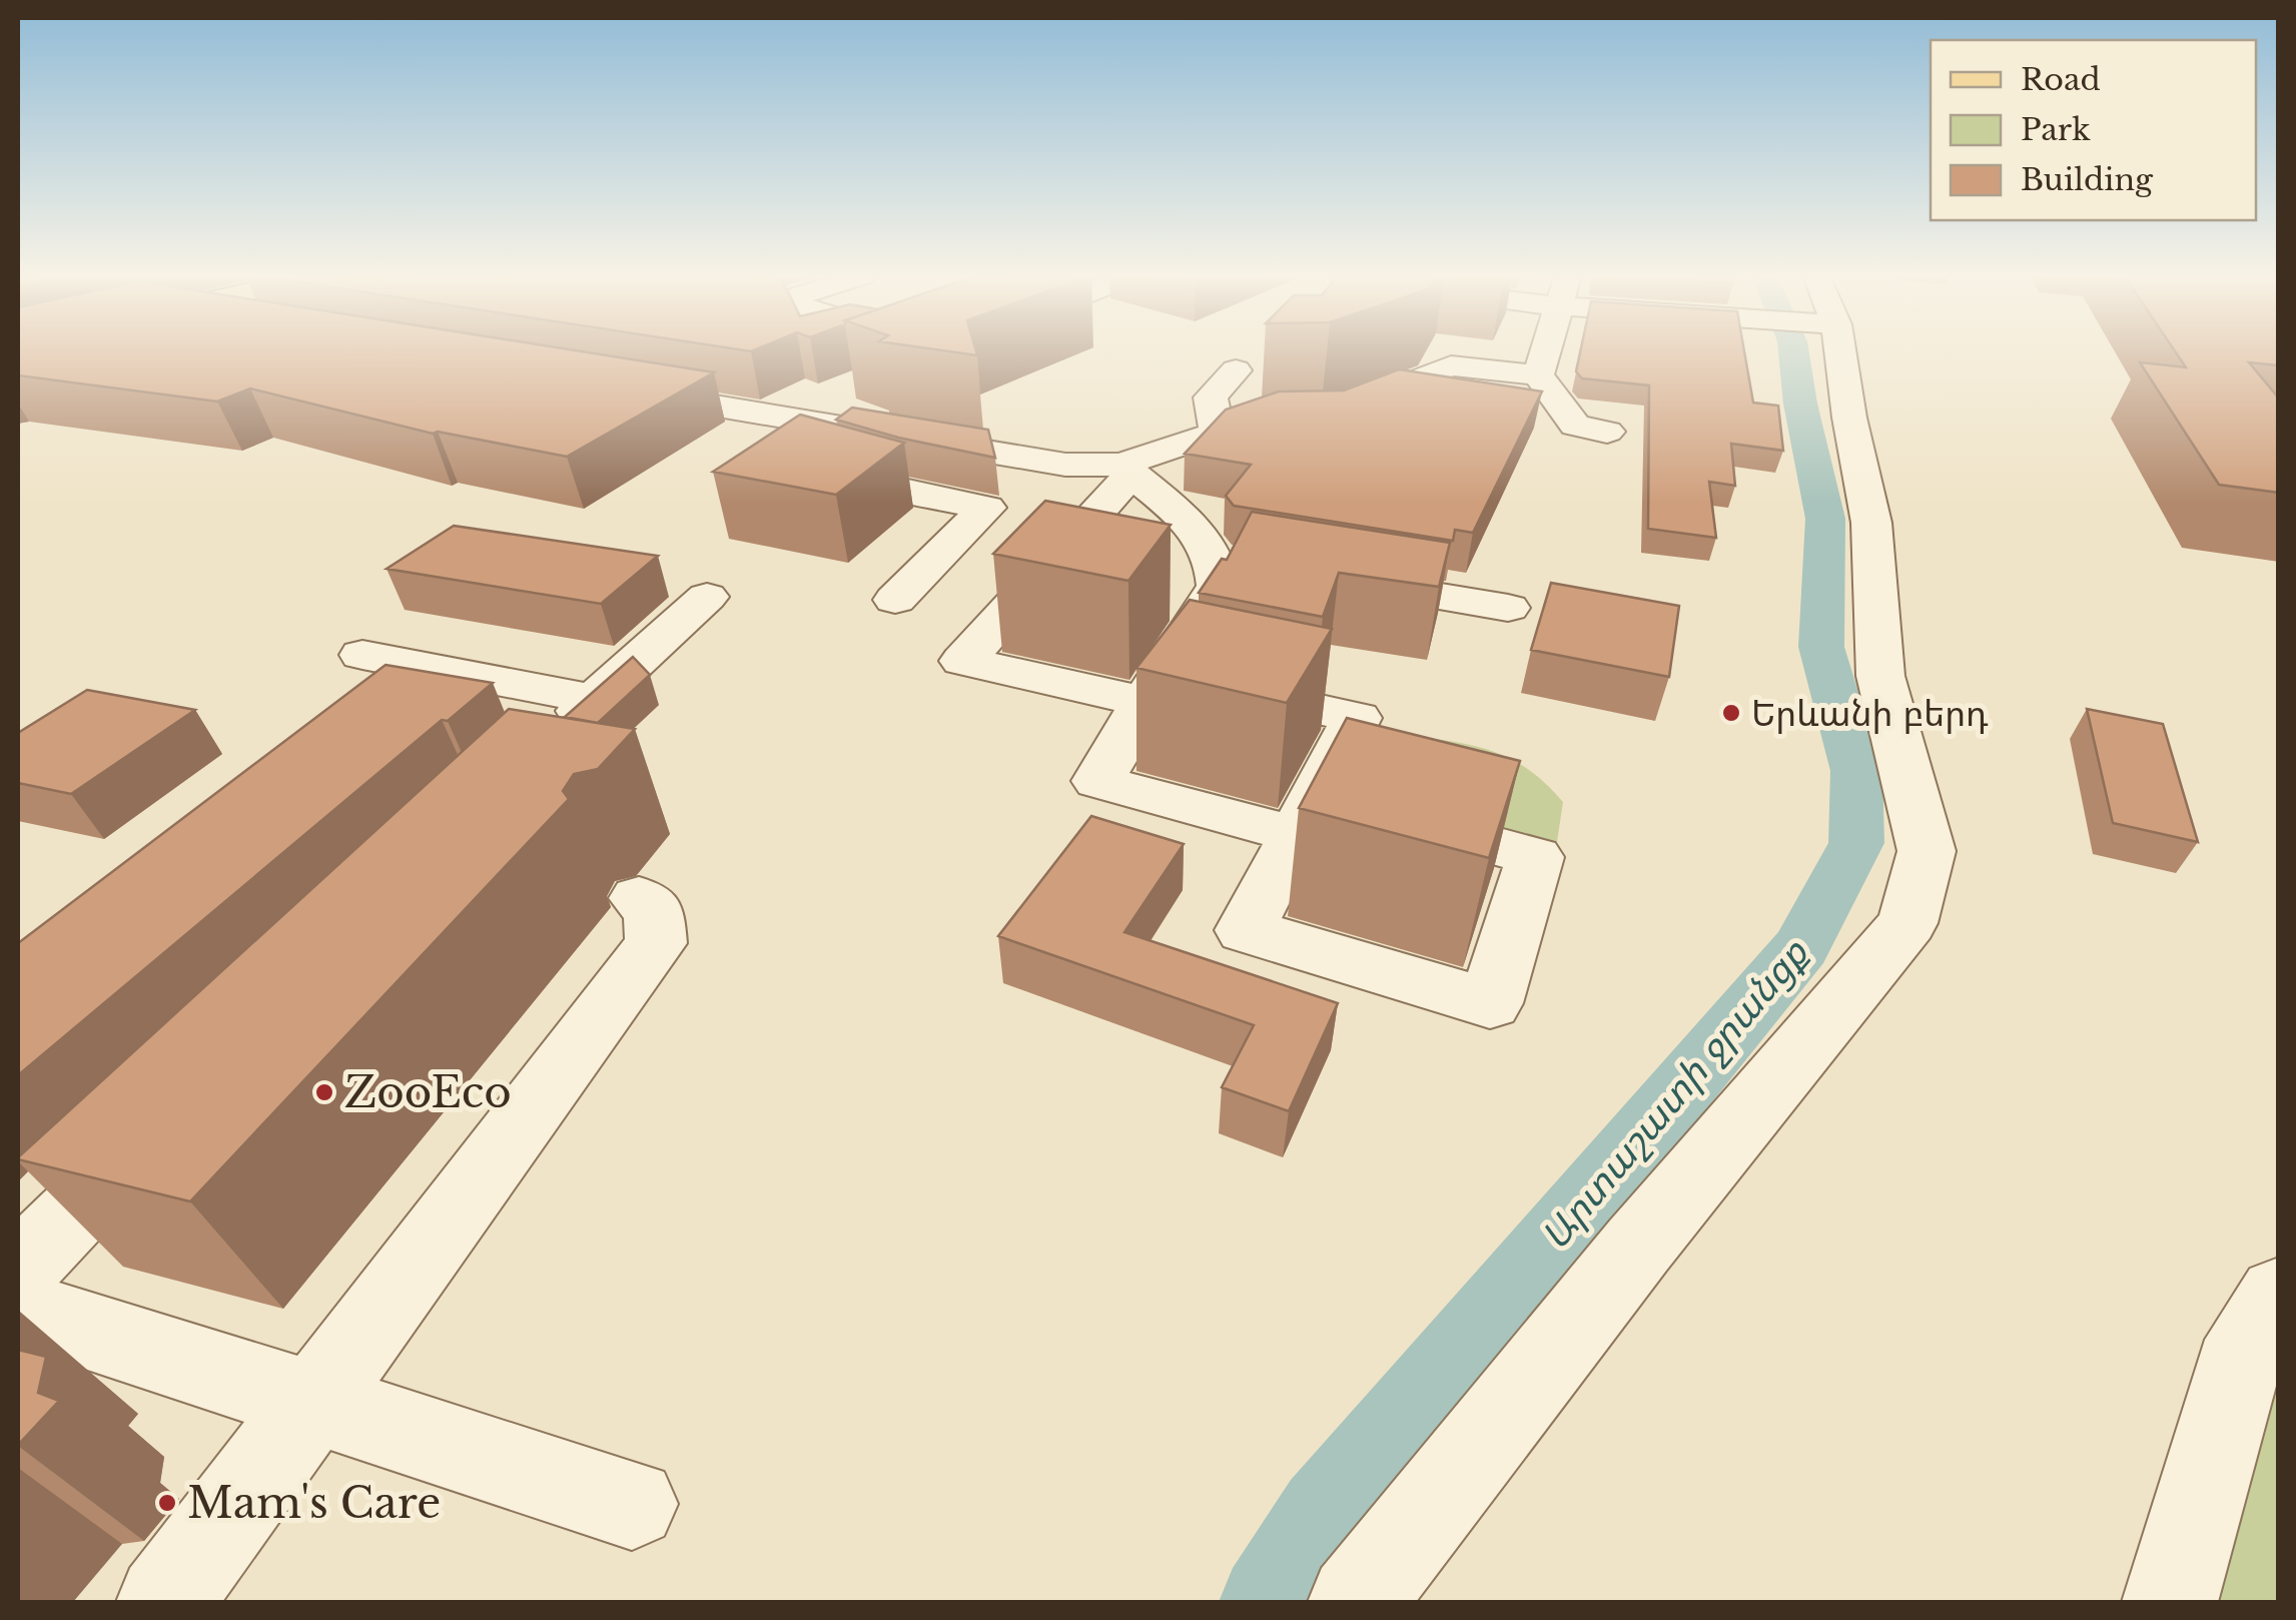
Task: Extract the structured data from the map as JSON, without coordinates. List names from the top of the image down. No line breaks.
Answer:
{"water":["Արտաշատի ջրանցք"],"places":["Երևանի բերդ","ZooEco","Mam's Care"],"legend":["Road","Park","Building"]}
